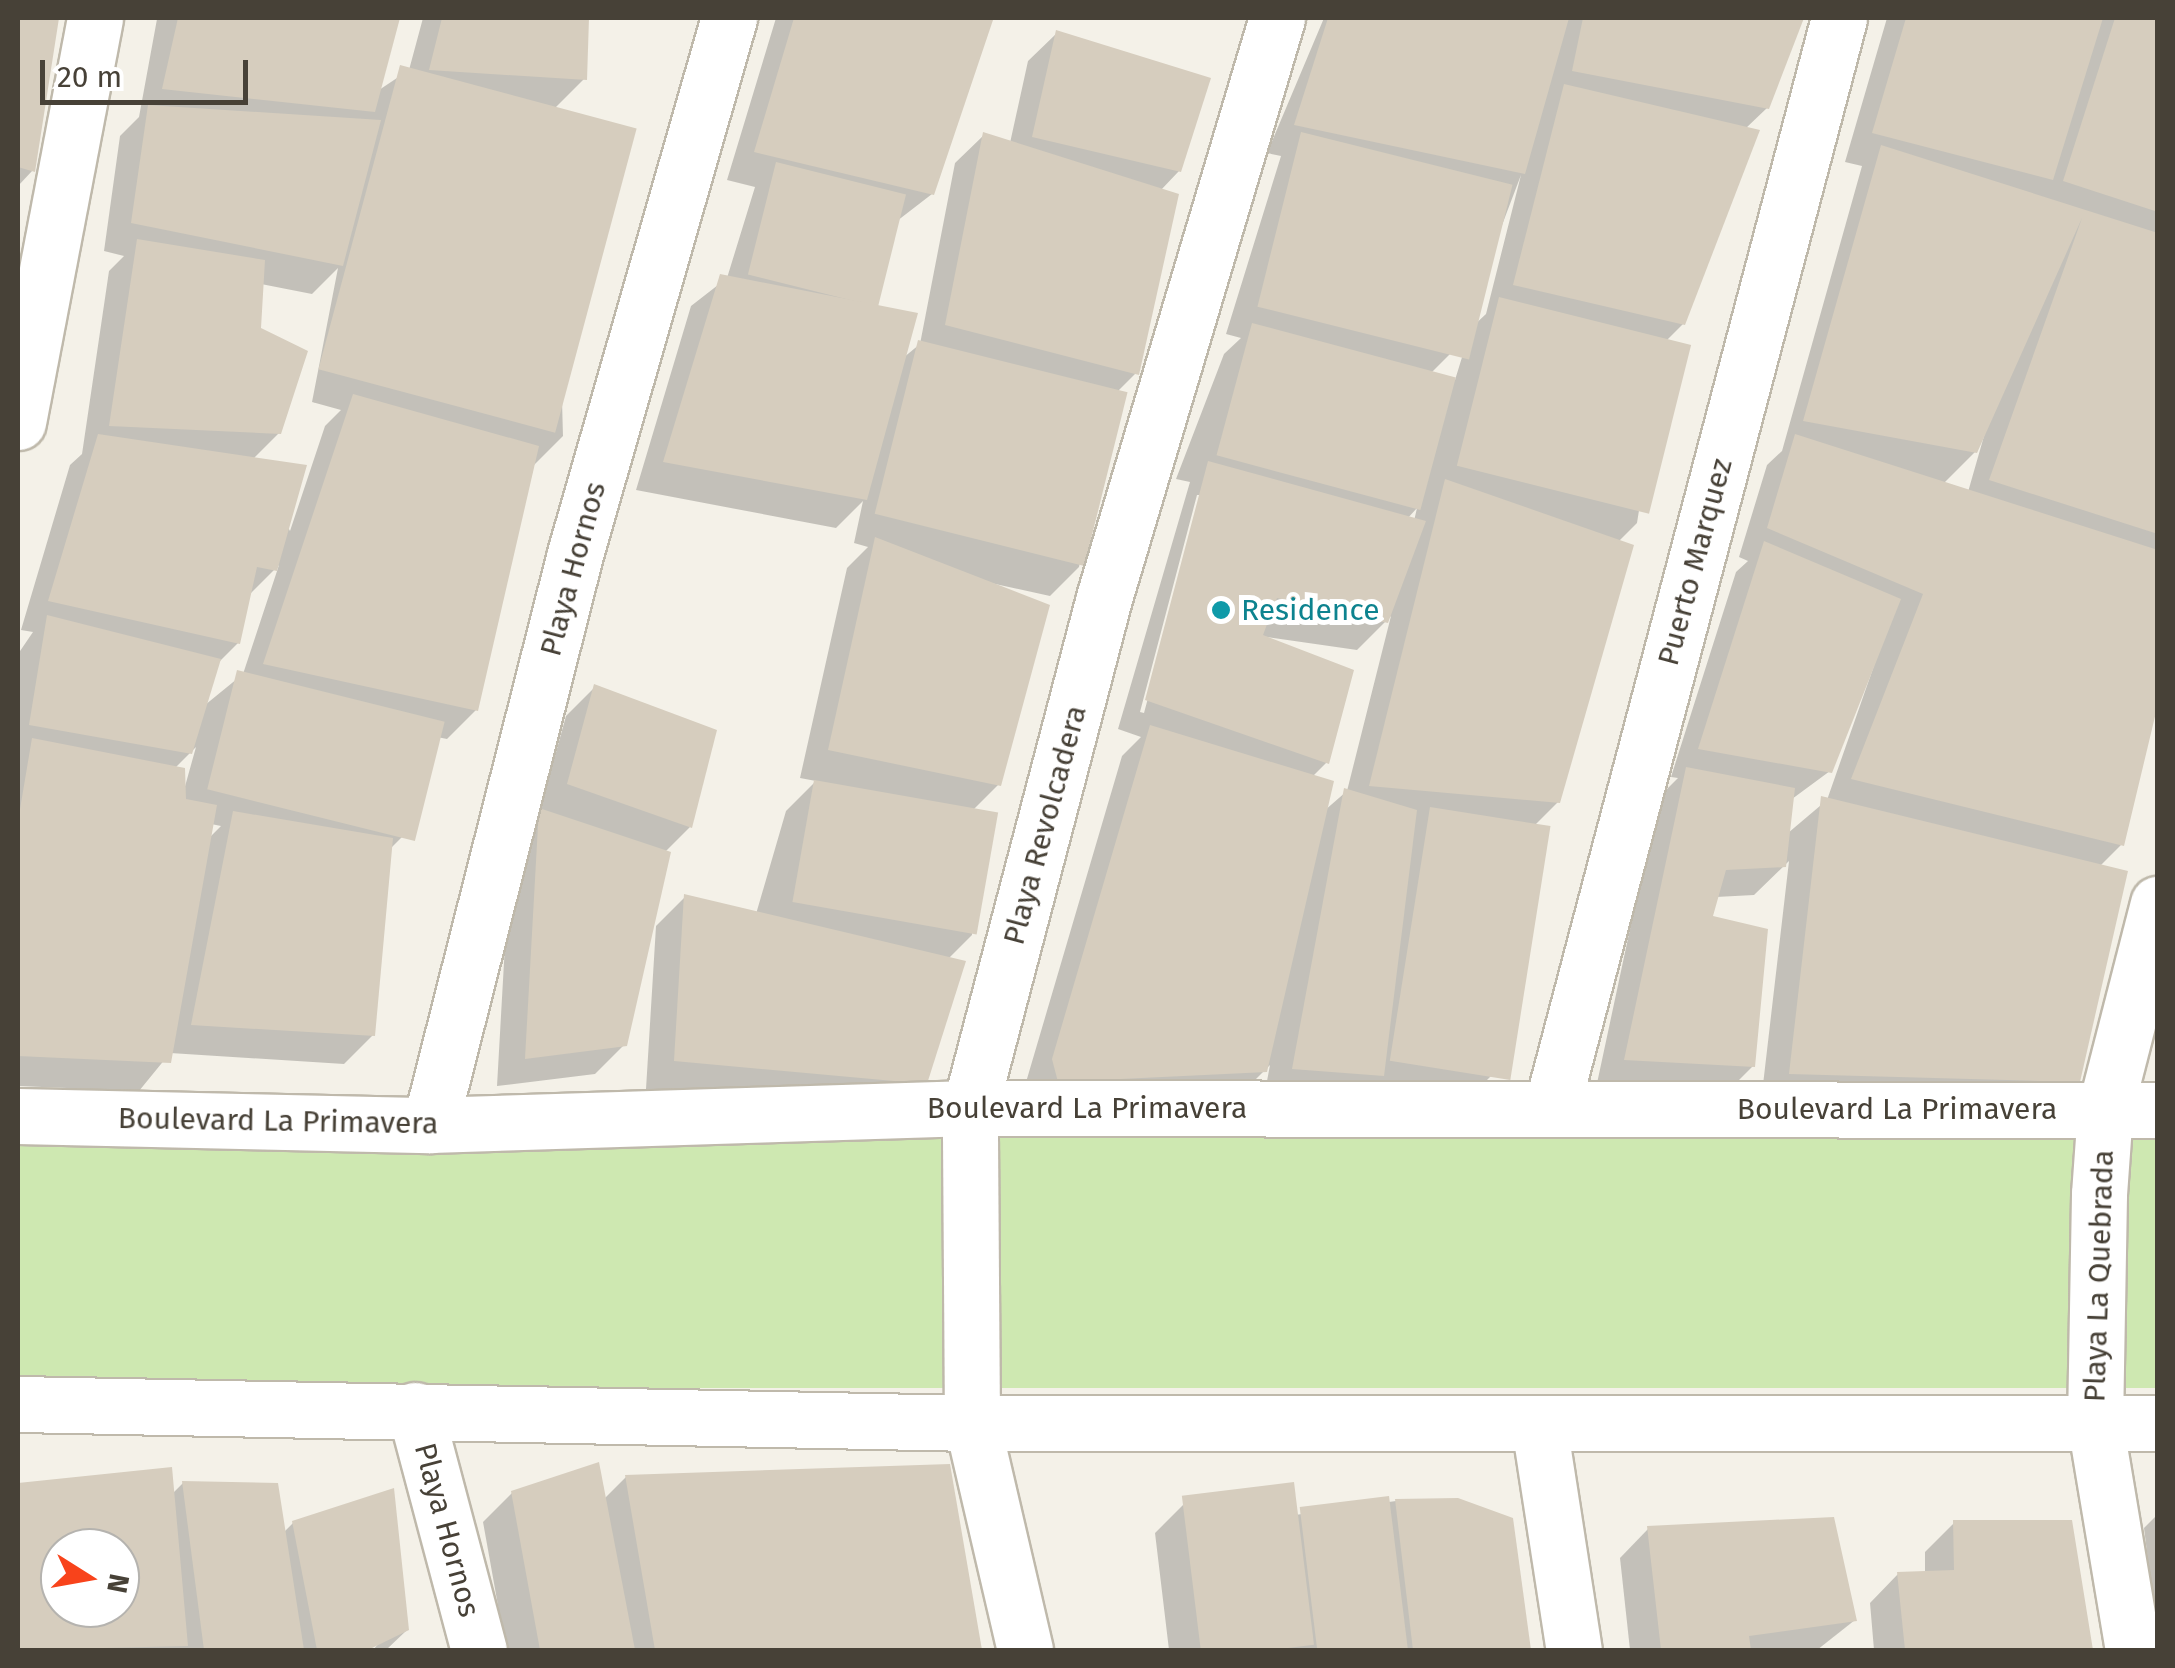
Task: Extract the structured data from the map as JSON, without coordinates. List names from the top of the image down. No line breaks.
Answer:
{"streets":{"street":["Puerto Marquez","Playa Hornos","Playa Revolcadera","Boulevard La Primavera","Playa La Quebrada"]},"crossings":[["Puerto Marquez","Boulevard La Primavera"],["Playa Hornos","Boulevard La Primavera"],["Playa Revolcadera","Boulevard La Primavera"],["Boulevard La Primavera","Playa La Quebrada"]],"places":["Residence"],"scale_bar":"20 m","north":"right"}
